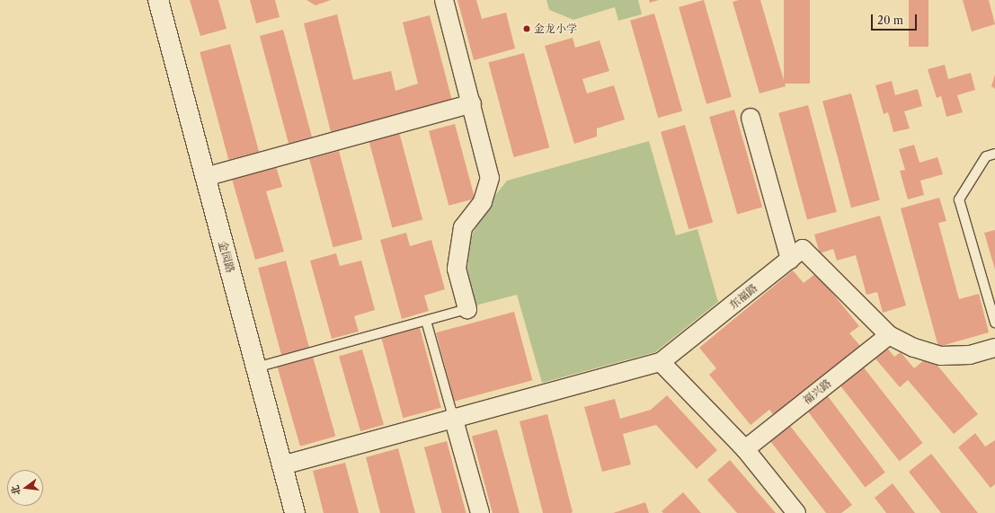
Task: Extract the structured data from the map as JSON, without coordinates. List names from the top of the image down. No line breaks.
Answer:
{"streets":{"street":["金园路","东福路","福兴路"]},"crossings":[["东福路","福兴路"]],"places":["金龙小学"],"scale_bar":"20 m","north":"left"}
